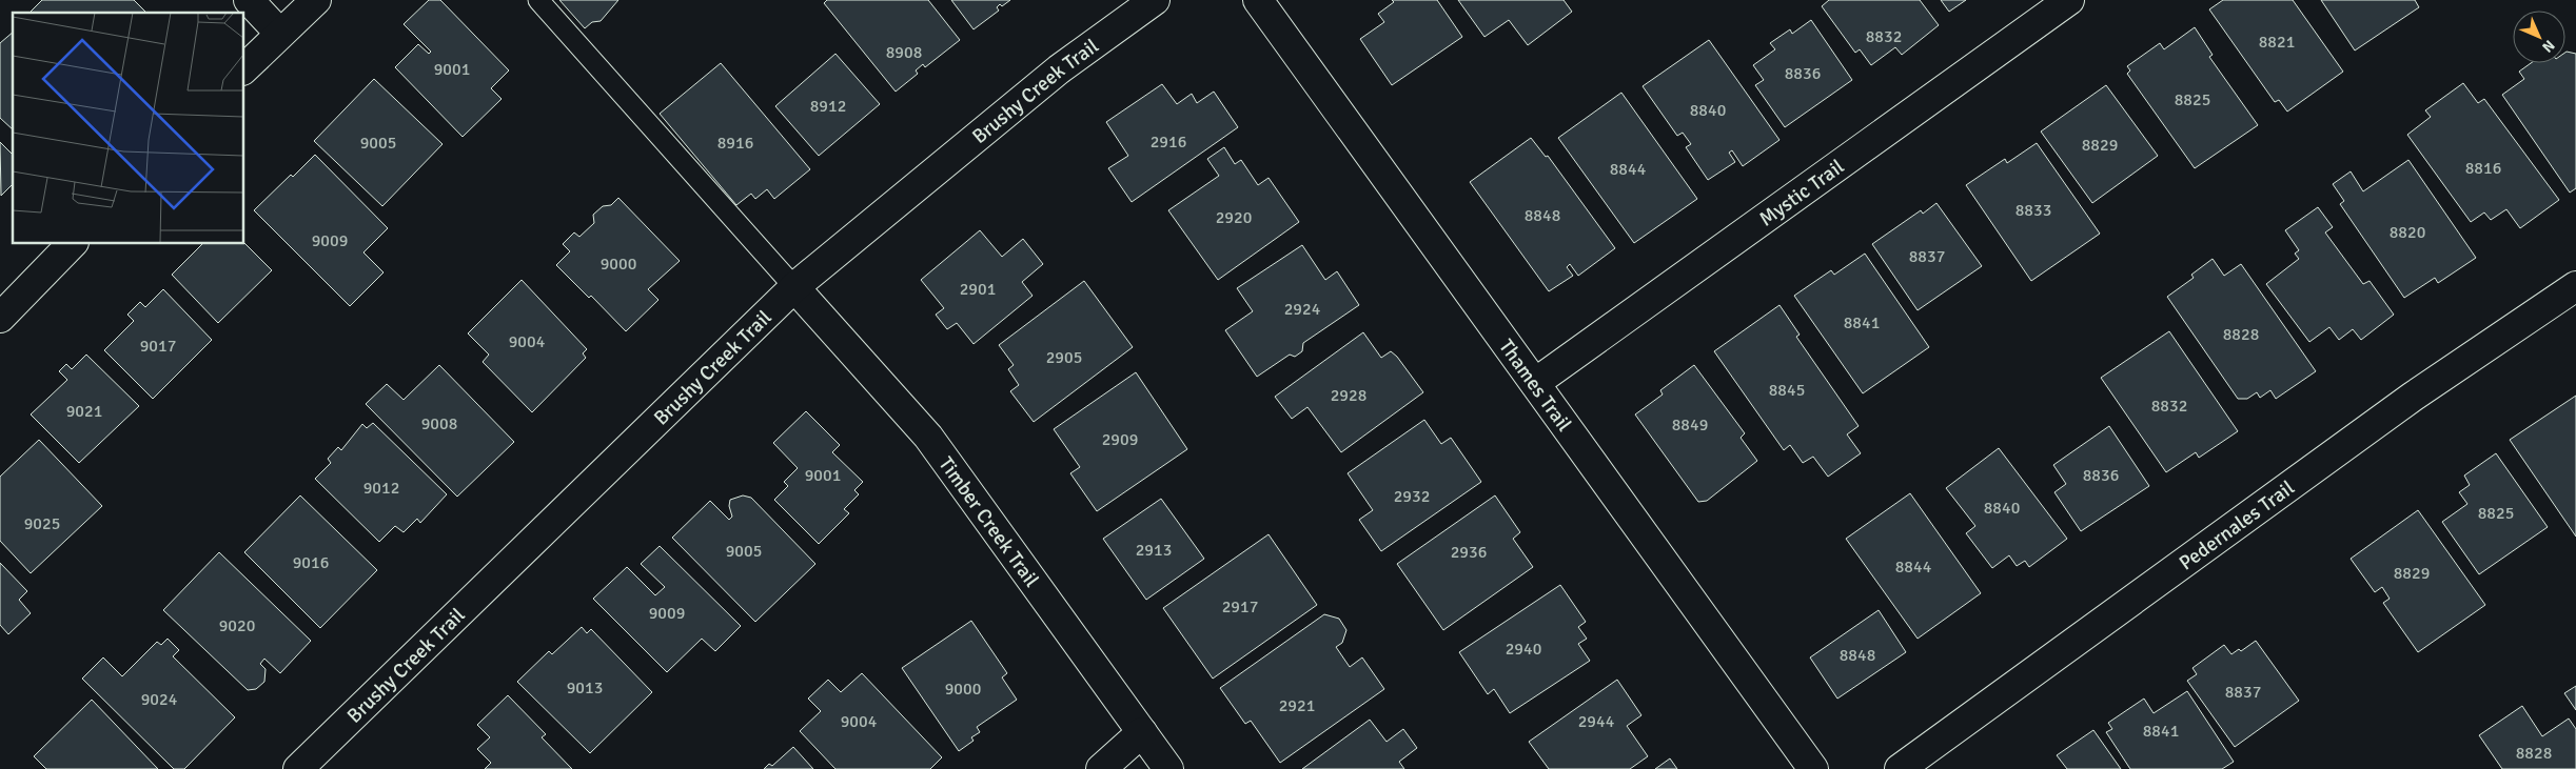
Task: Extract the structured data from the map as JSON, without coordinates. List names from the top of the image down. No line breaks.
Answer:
{"streets":{"street":["Brushy Creek Trail","Mystic Trail","Thames Trail","Timber Creek Trail","Pedernales Trail"]},"crossings":[["Brushy Creek Trail","Timber Creek Trail"],["Mystic Trail","Thames Trail"]],"house_numbers":["8832","8821","8908","9001","8836","8825","8912","8840","2916","9005","8916","8829","8816","8844","8833","8848","2920","8820","9009","8837","9000","2901","2924","8841","8828","9004","9017","2905","8845","2928","8832","9021","9008","8849","2909","9001","8836","9012","2932","8840","8825","9025","2913","9005","2936","9016","8844","8829","2917","9009","9020","2940","8848","9013","9000","8837","9024","2921","9004","2944","8841","8828"],"north":"bottom right"}
